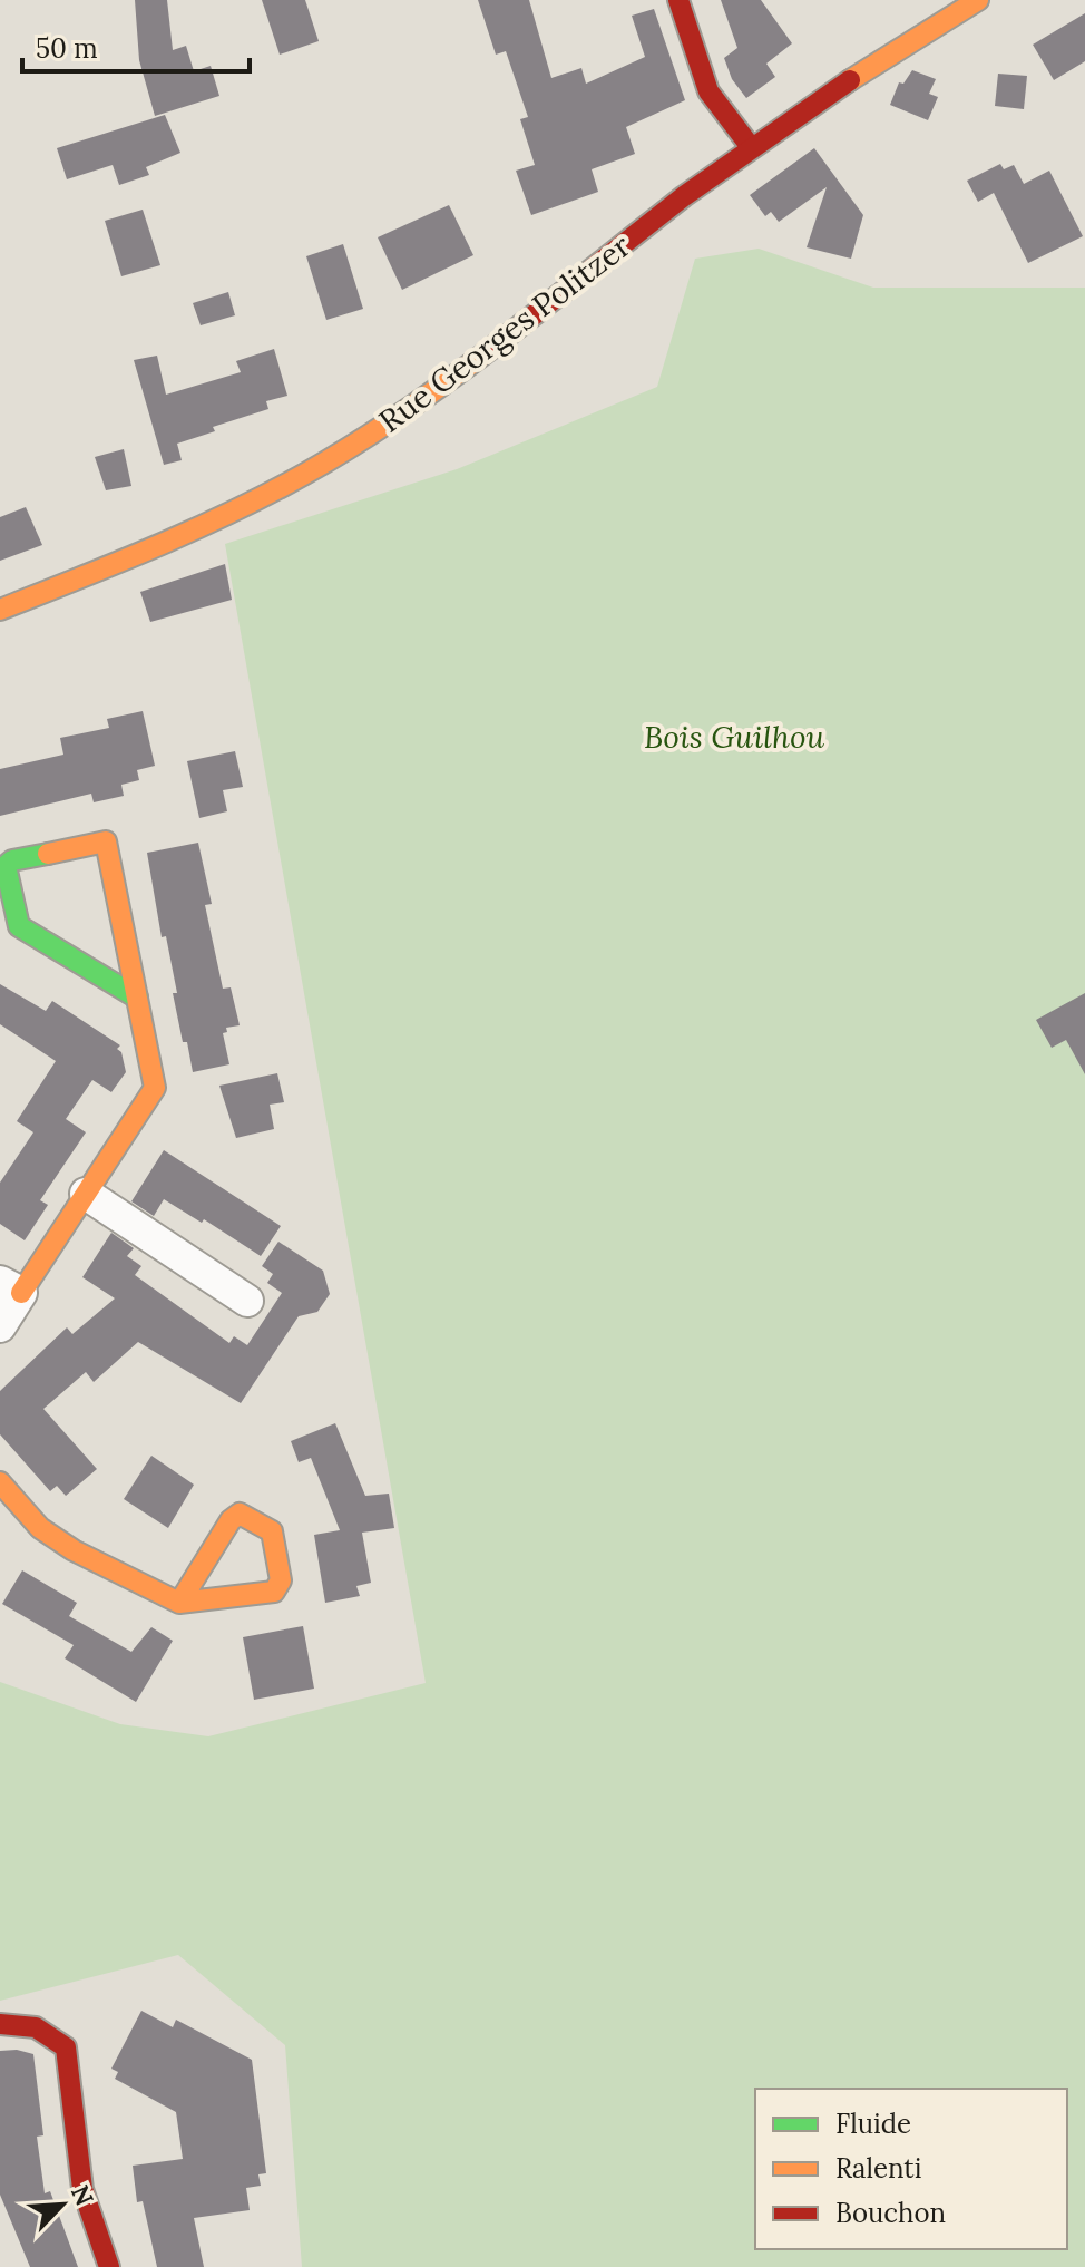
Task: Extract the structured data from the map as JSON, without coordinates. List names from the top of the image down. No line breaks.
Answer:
{"streets":{"street":["Rue Georges Politzer"]},"parks":["Bois Guilhou"],"legend":["Fluide","Ralenti","Bouchon"],"scale_bar":"50 m","north":"top right"}
